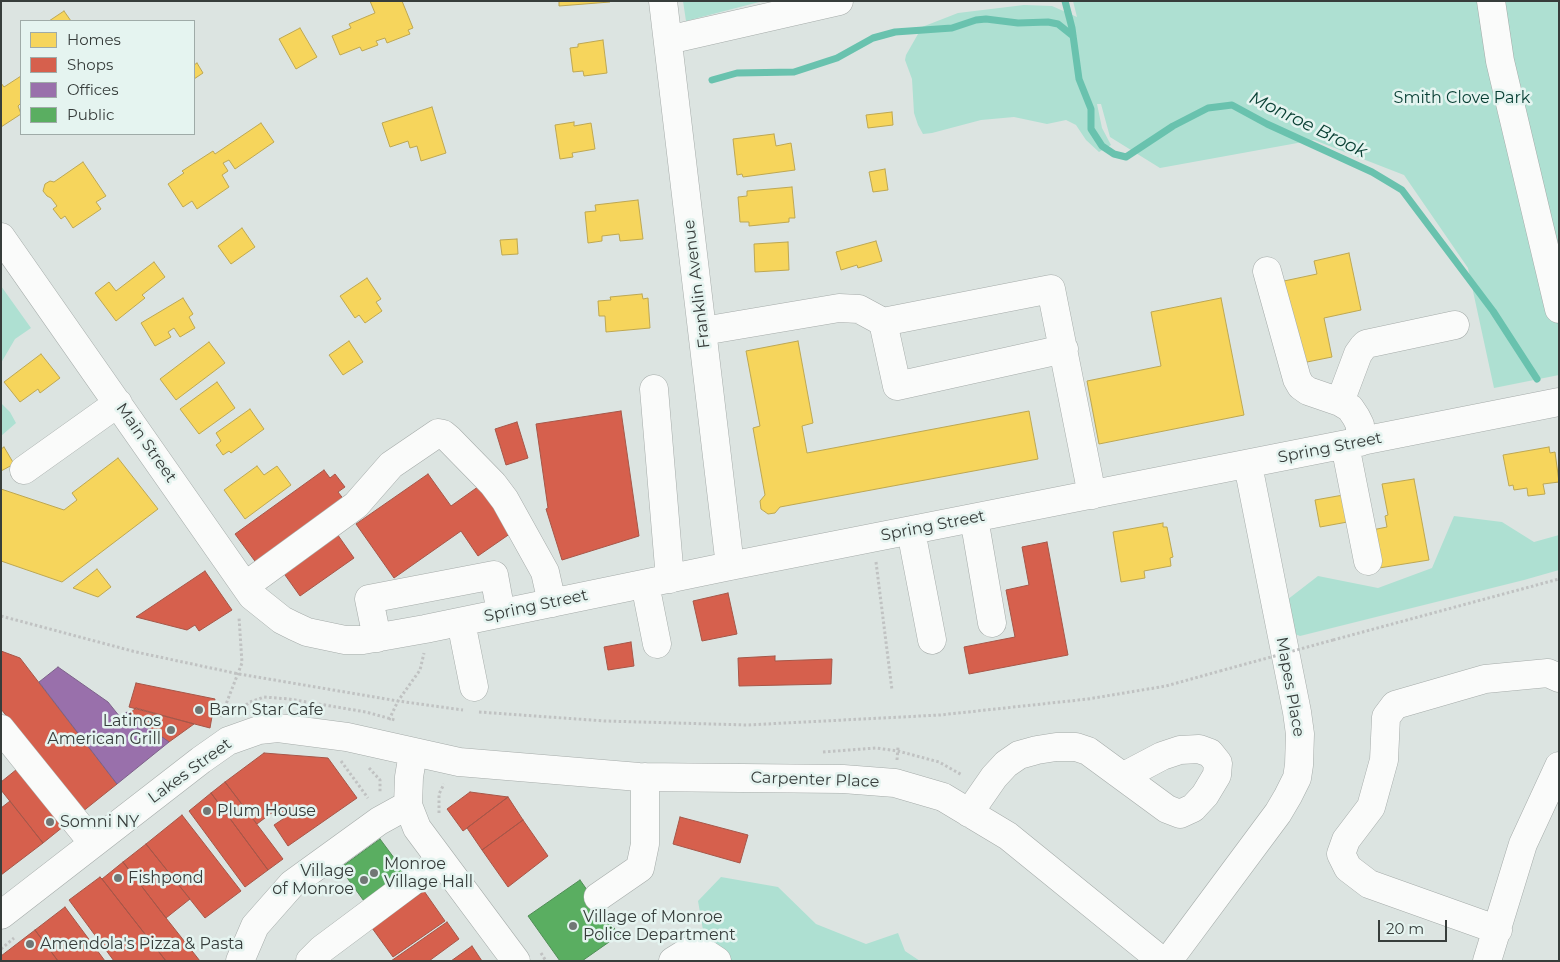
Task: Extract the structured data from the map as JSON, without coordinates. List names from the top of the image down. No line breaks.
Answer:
{"streets":{"street":["Franklin Avenue","Main Street","Spring Street","Mapes Place","Lakes Street","Carpenter Place"]},"crossings":[["Franklin Avenue","Spring Street"],["Main Street","Spring Street"],["Spring Street","Mapes Place"],["Lakes Street","Carpenter Place"]],"water":["Monroe Brook"],"parks":["Smith Clove Park"],"places":["Barn Star Cafe","Latinos American Grill","Plum House","Somni NY","Monroe Village Hall","Fishpond","Village of Monroe","Village of Monroe Police Department","Amendola's Pizza & Pasta"],"legend":["Homes","Shops","Offices","Public"],"scale_bar":"20 m"}
